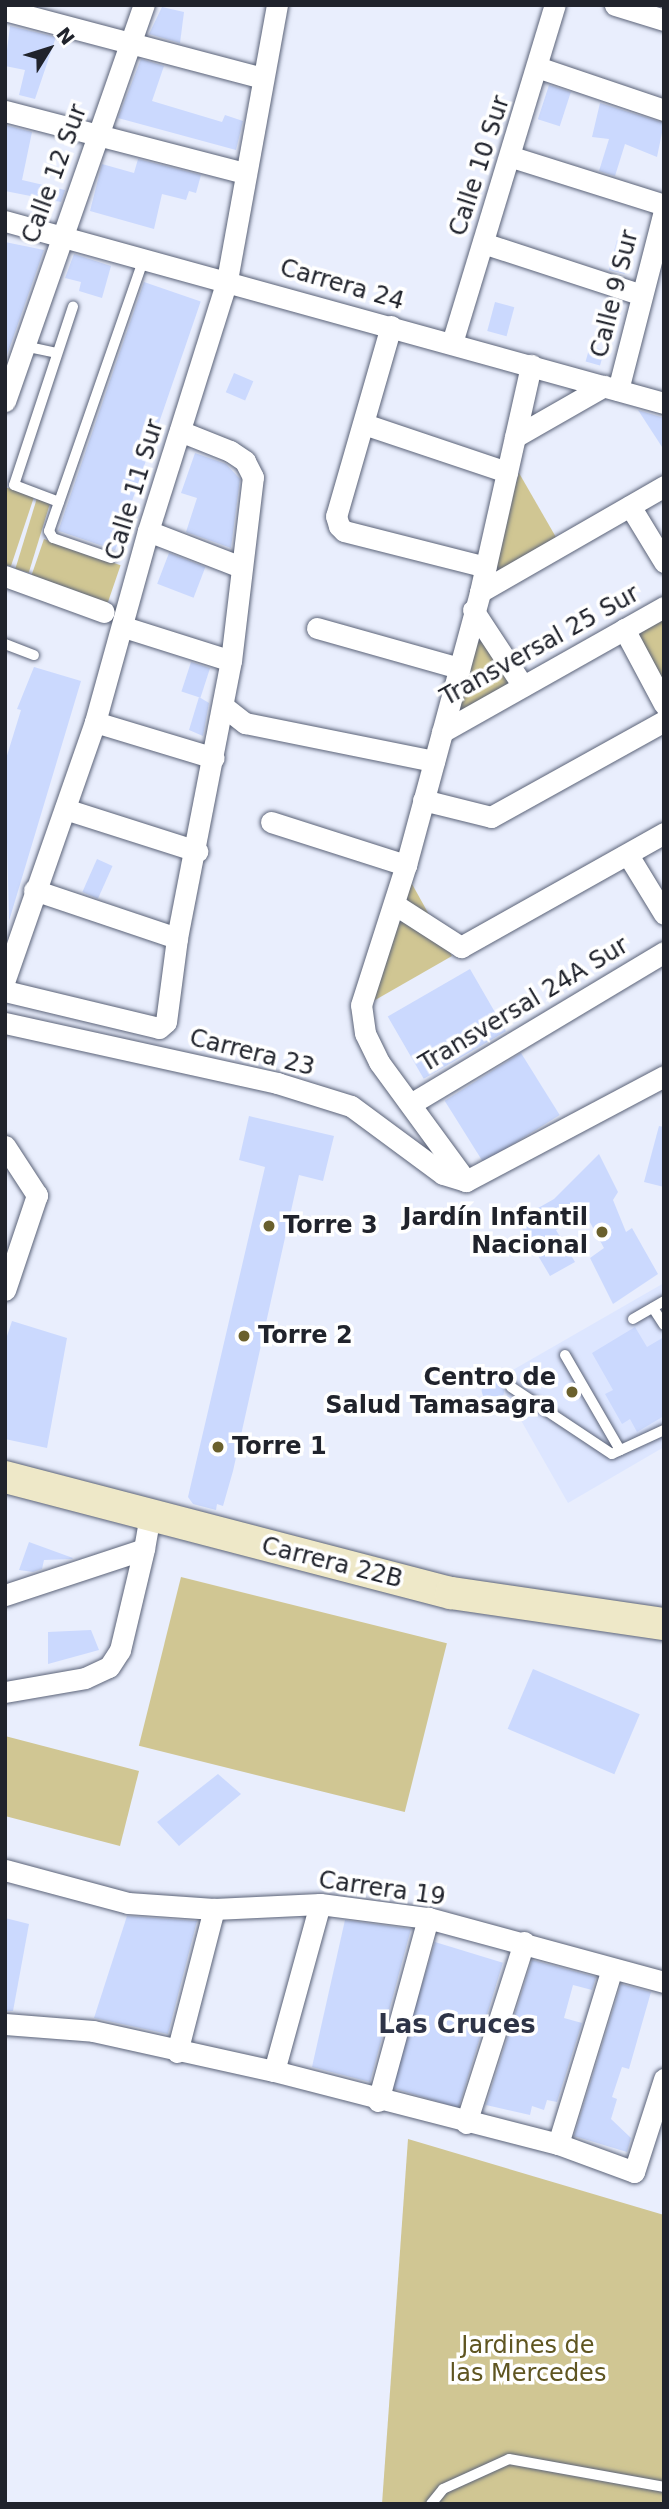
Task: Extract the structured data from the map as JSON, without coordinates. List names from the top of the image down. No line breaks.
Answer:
{"streets":{"street":["Calle 10 Sur","Calle 12 Sur","Carrera 24","Calle 9 Sur","Calle 11 Sur","Transversal 25 Sur","Transversal 24A Sur","Carrera 23","Carrera 22B","Carrera 19"]},"crossings":[["Calle 10 Sur","Carrera 24"],["Calle 12 Sur","Carrera 24"],["Carrera 24","Calle 9 Sur"],["Carrera 24","Calle 11 Sur"]],"districts":["Las Cruces"],"parks":["Jardines de las Mercedes"],"places":["Torre 3","Jardín Infantil Nacional","Torre 2","Centro de Salud Tamasagra","Torre 1"],"north":"top right"}
